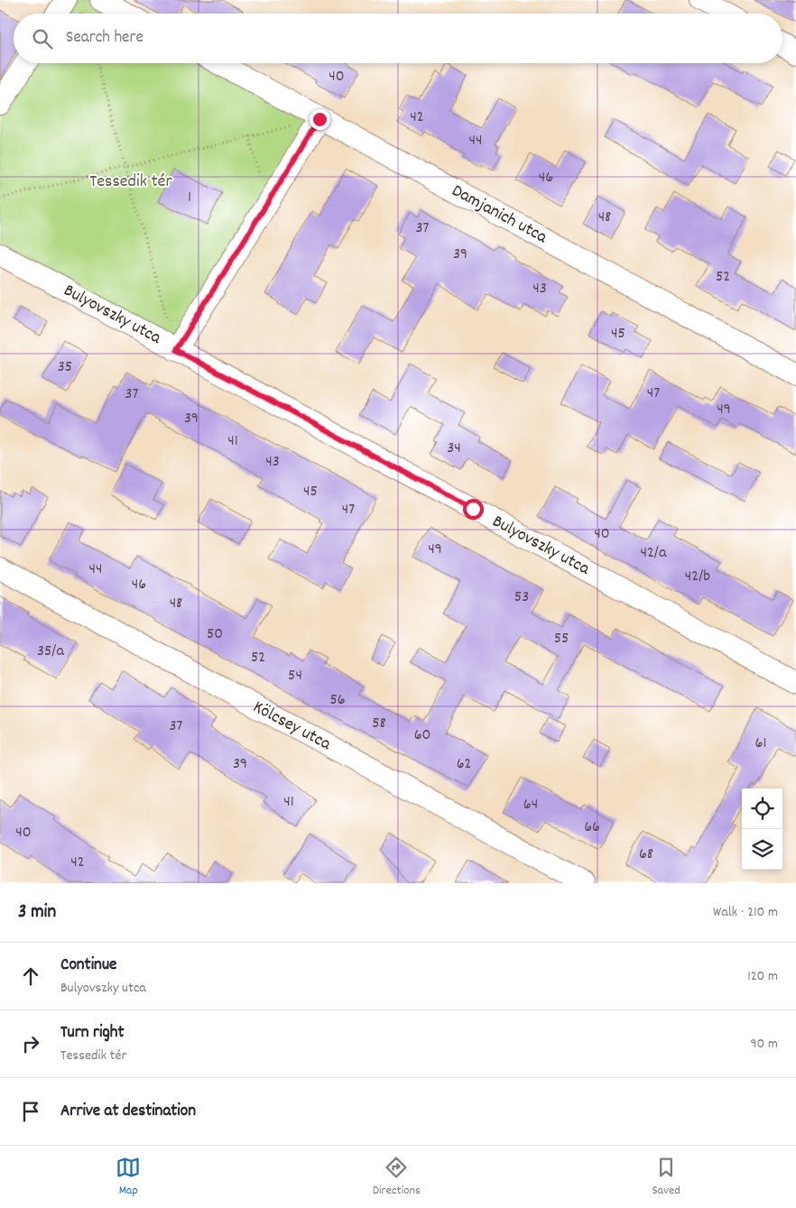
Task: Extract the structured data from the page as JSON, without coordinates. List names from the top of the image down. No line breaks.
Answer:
{"streets":{"street":["Damjanich utca","Bulyovszky utca","Kölcsey utca"]},"parks":["Tessedik tér"],"house_numbers":["40","42","44","46","1","48","37","39","52","43","45","35","47","37","49","39","41","34","43","45","47","40","49","42/a","44","42/b","46","53","48","50","55","35/a","52","54","56","58","37","60","61","39","62","41","64","66","40","68","42"],"page":{"search":"Search here","heading":["3 min","Walk · 210 m"],"list":[["Continue","Bulyovszky utca","120 m"],["Turn right","Tessedik tér","90 m"],"Arrive at destination"],"nav":["Map","Directions","Saved"]}}
